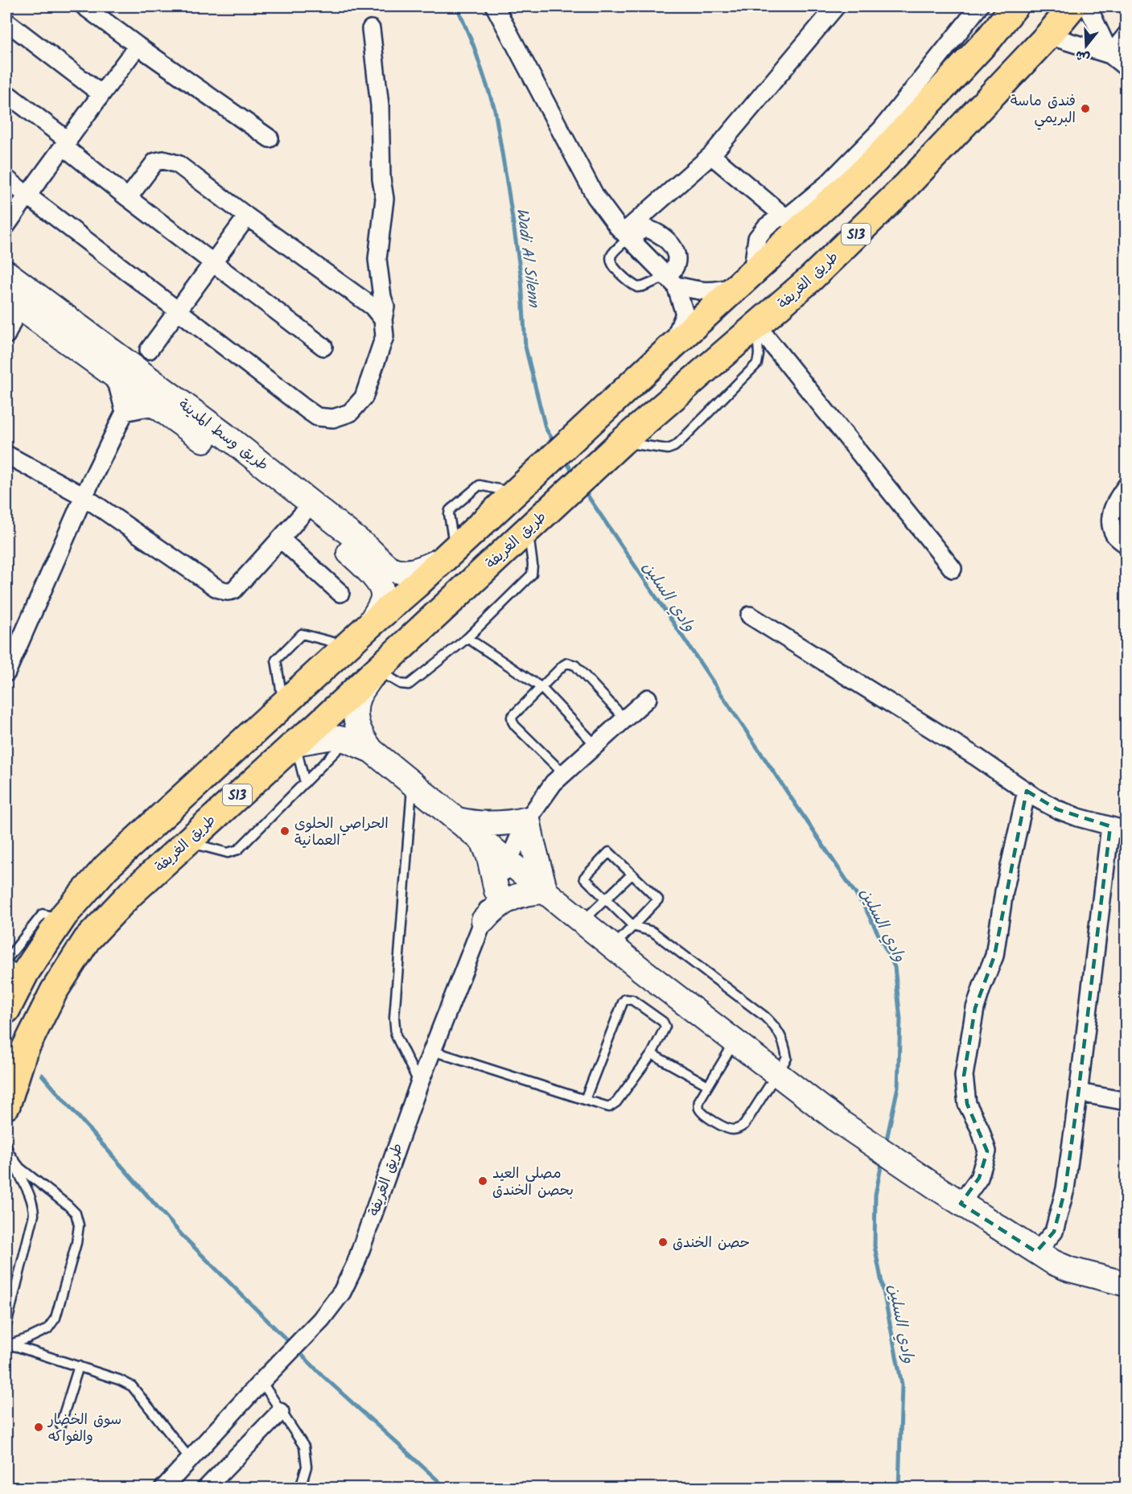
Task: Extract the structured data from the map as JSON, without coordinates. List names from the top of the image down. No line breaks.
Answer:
{"streets":{"main road":["S13","طريق الغريفة"],"street":["طريق وسط المدينة"]},"crossings":[["S13","طريق وسط المدينة"]],"water":["Wadi Al Silenn","وادي السلين"],"places":["فندق ماسة البريمي","الحراصي الحلوى العمانية","مصلى العيد بحصن الخندق","حصن الخندق","سوق الخضار والفواكه"],"north":"bottom"}
